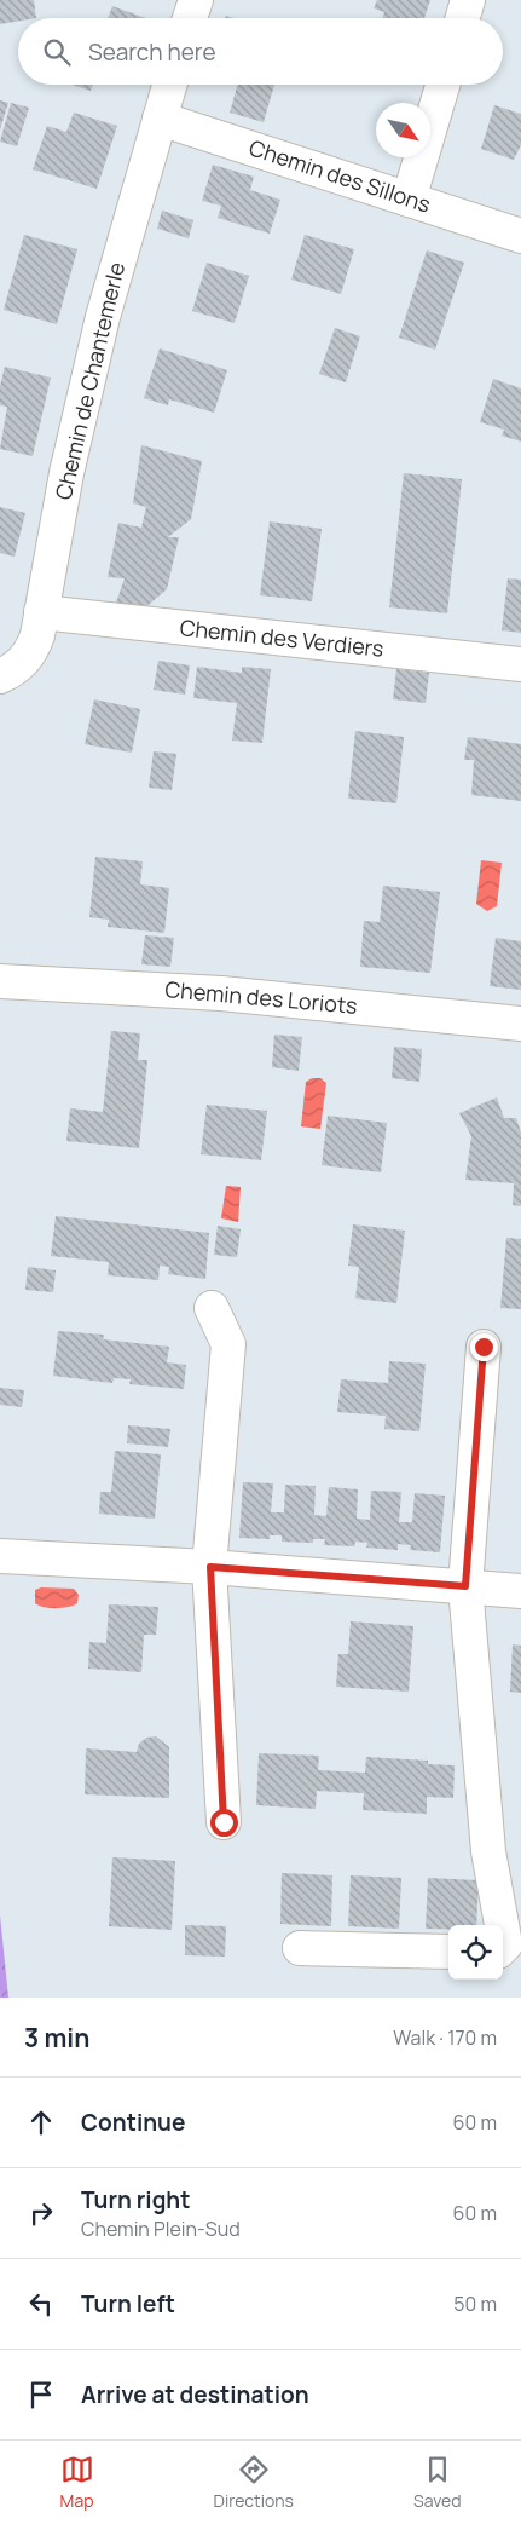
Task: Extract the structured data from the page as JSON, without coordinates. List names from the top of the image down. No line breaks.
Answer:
{"streets":{"street":["Chemin des Sillons","Chemin de Chantemerle","Chemin des Verdiers","Chemin des Loriots"]},"crossings":[["Chemin des Sillons","Chemin de Chantemerle"],["Chemin de Chantemerle","Chemin des Verdiers"]],"north":"bottom right","page":{"search":"Search here","heading":["3 min","Walk · 170 m"],"list":[["Continue","60 m"],["Turn right","Chemin Plein-Sud","60 m"],["Turn left","50 m"],"Arrive at destination"],"nav":["Map","Directions","Saved"]}}
